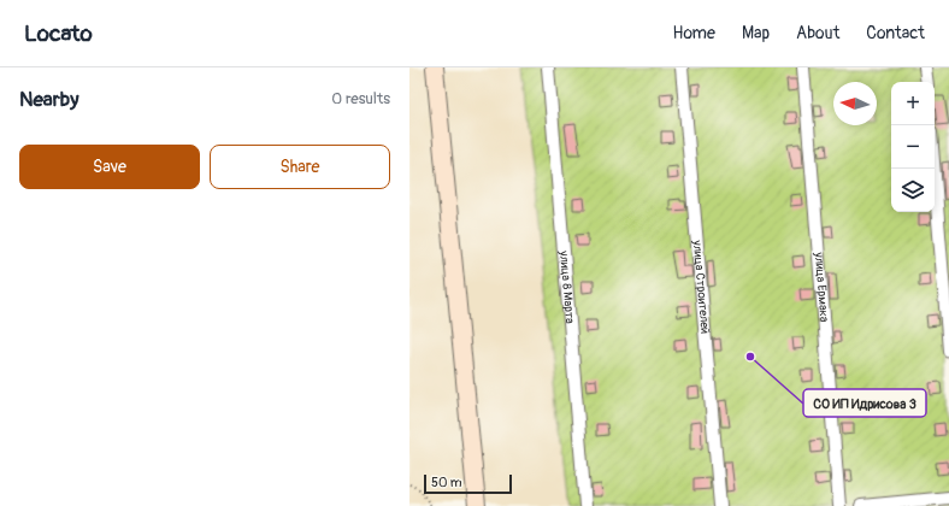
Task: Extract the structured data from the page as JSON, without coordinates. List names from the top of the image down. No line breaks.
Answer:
{"streets":{"street":["улица 8 Марта","улица Строителей","улица Ермака"]},"places":["СО ИП Идрисова 3"],"scale_bar":"50 m","north":"left","page":{"header":"Locato","nav":["Home","Map","About","Contact"],"heading":["Nearby","0 results"],"map_buttons":["+","−"],"buttons":["Save","Share"],"scale":"50 m"}}
